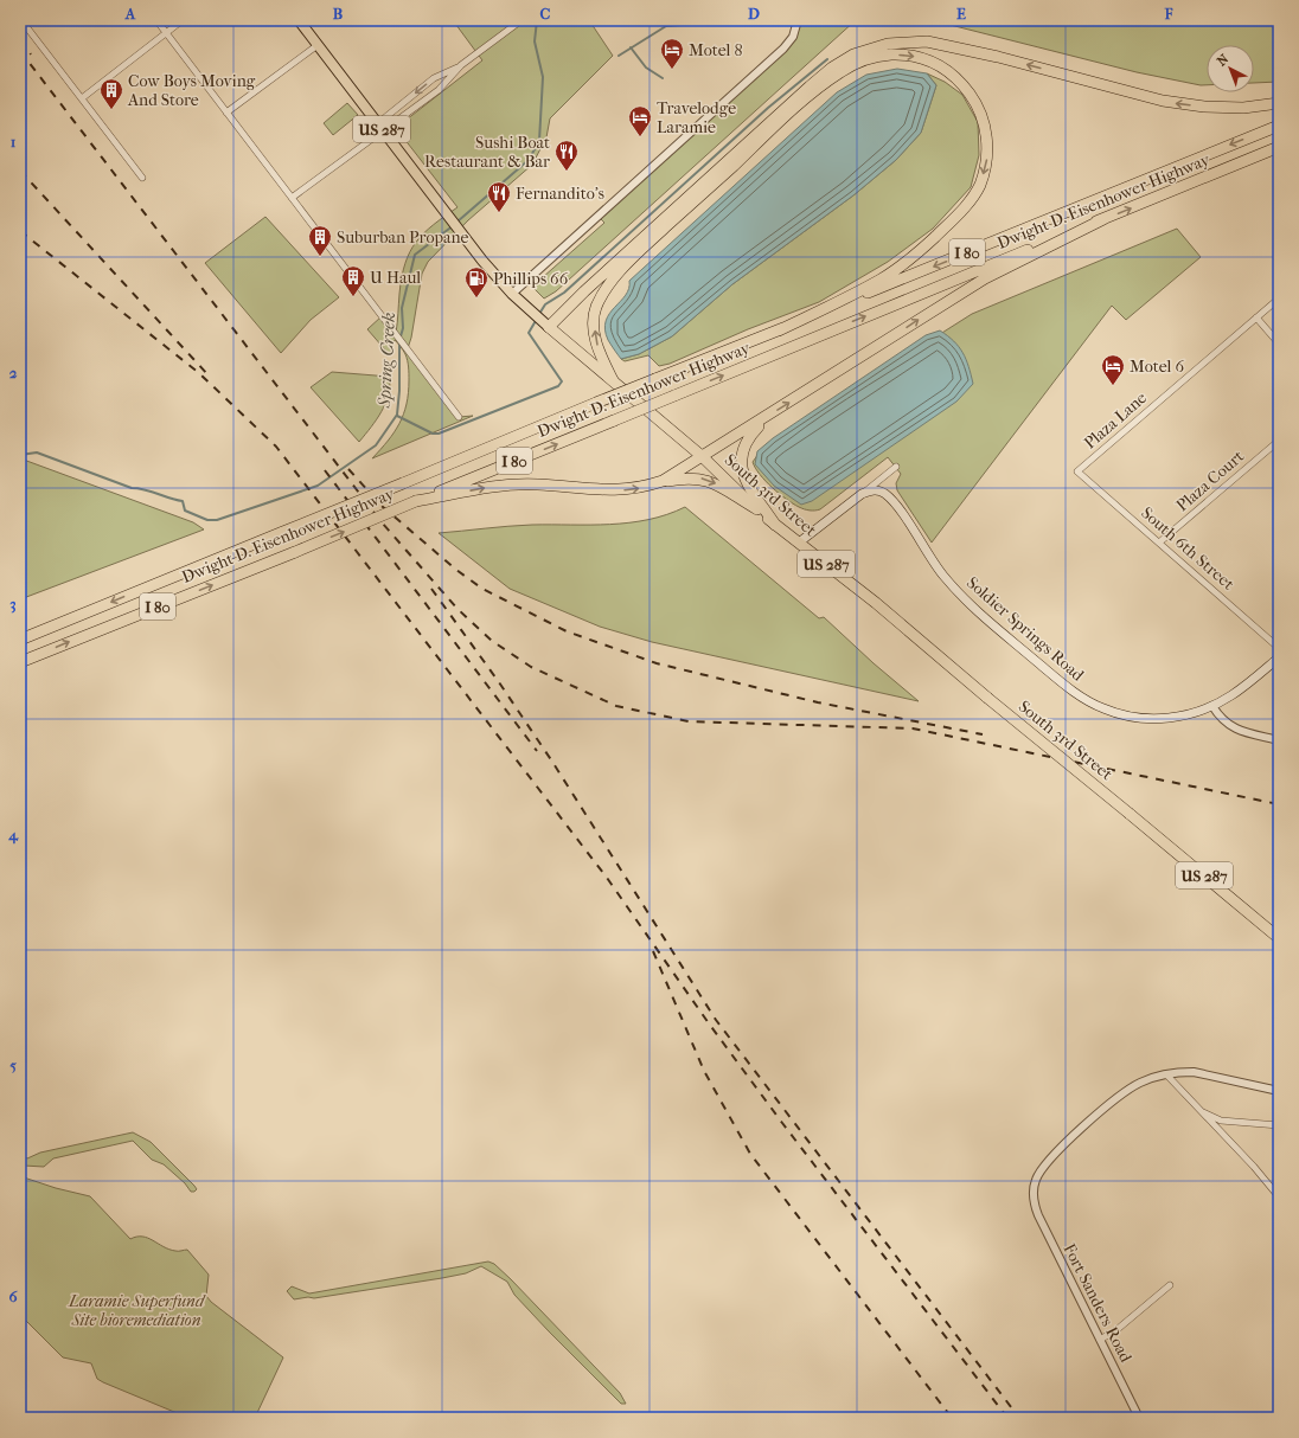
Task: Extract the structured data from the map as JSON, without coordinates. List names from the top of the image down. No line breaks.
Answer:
{"streets":{"highway":["US 287","Dwight D. Eisenhower Highway","I 80","South 3rd Street"],"main road":["Soldier Springs Road"],"street":["Plaza Lane","Plaza Court","South 6th Street","Fort Sanders Road"]},"crossings":[["Plaza Lane","South 6th Street"],["Plaza Court","South 6th Street"]],"water":["Spring Creek"],"parks":["Laramie Superfund Site bioremediation"],"places":{"hotel":["Motel 8","Travelodge Laramie","Motel 6"],"building":["Cow Boys Moving And Store","Suburban Propane","U Haul"],"restaurant":["Sushi Boat Restaurant & Bar","Fernandito's"],"fuel station":["Phillips 66"]},"north":"top left","grid":{"columns":["A","B","C","D","E","F"],"rows":["1","2","3","4","5","6"]}}
